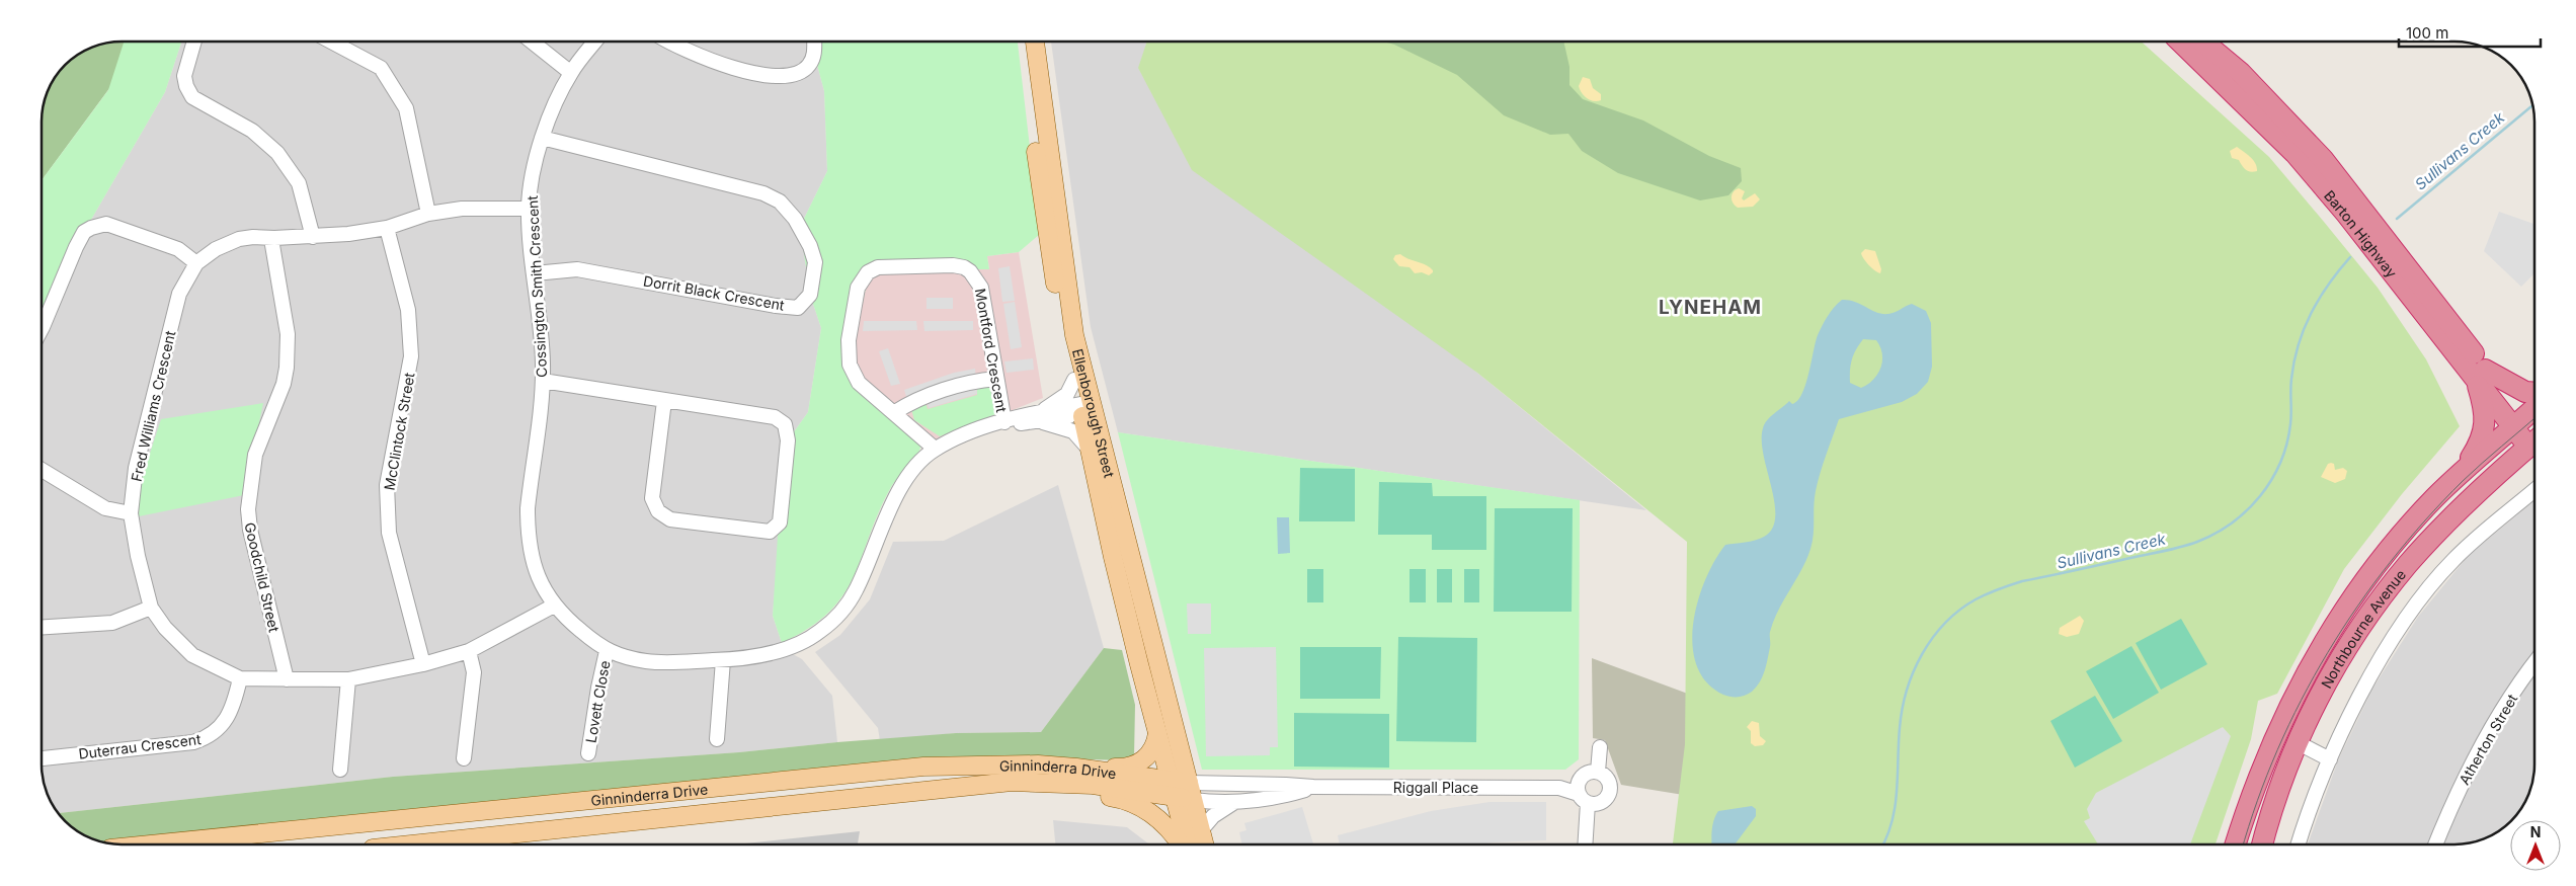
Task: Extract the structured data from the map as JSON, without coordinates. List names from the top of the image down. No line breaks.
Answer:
{"streets":{"highway":["Barton Highway","Northbourne Avenue"],"main road":["Ellenborough Street","Ginninderra Drive"],"street":["Cossington Smith Crescent","Dorrit Black Crescent","Montford Crescent","Fred Williams Crescent","McClintock Street","Goodchild Street","Lovett Close","Atherton Street","Duterrau Crescent","Riggall Place"]},"crossings":[["Cossington Smith Crescent","Dorrit Black Crescent"],["Cossington Smith Crescent","Fred Williams Crescent"],["Fred Williams Crescent","McClintock Street"],["Fred Williams Crescent","Goodchild Street"],["Fred Williams Crescent","Duterrau Crescent"],["Ellenborough Street","Ginninderra Drive"],["Ellenborough Street","Riggall Place"],["Ginninderra Drive","Riggall Place"]],"districts":["LYNEHAM"],"water":["Sullivans Creek"],"scale_bar":"100 m","north":"top"}
